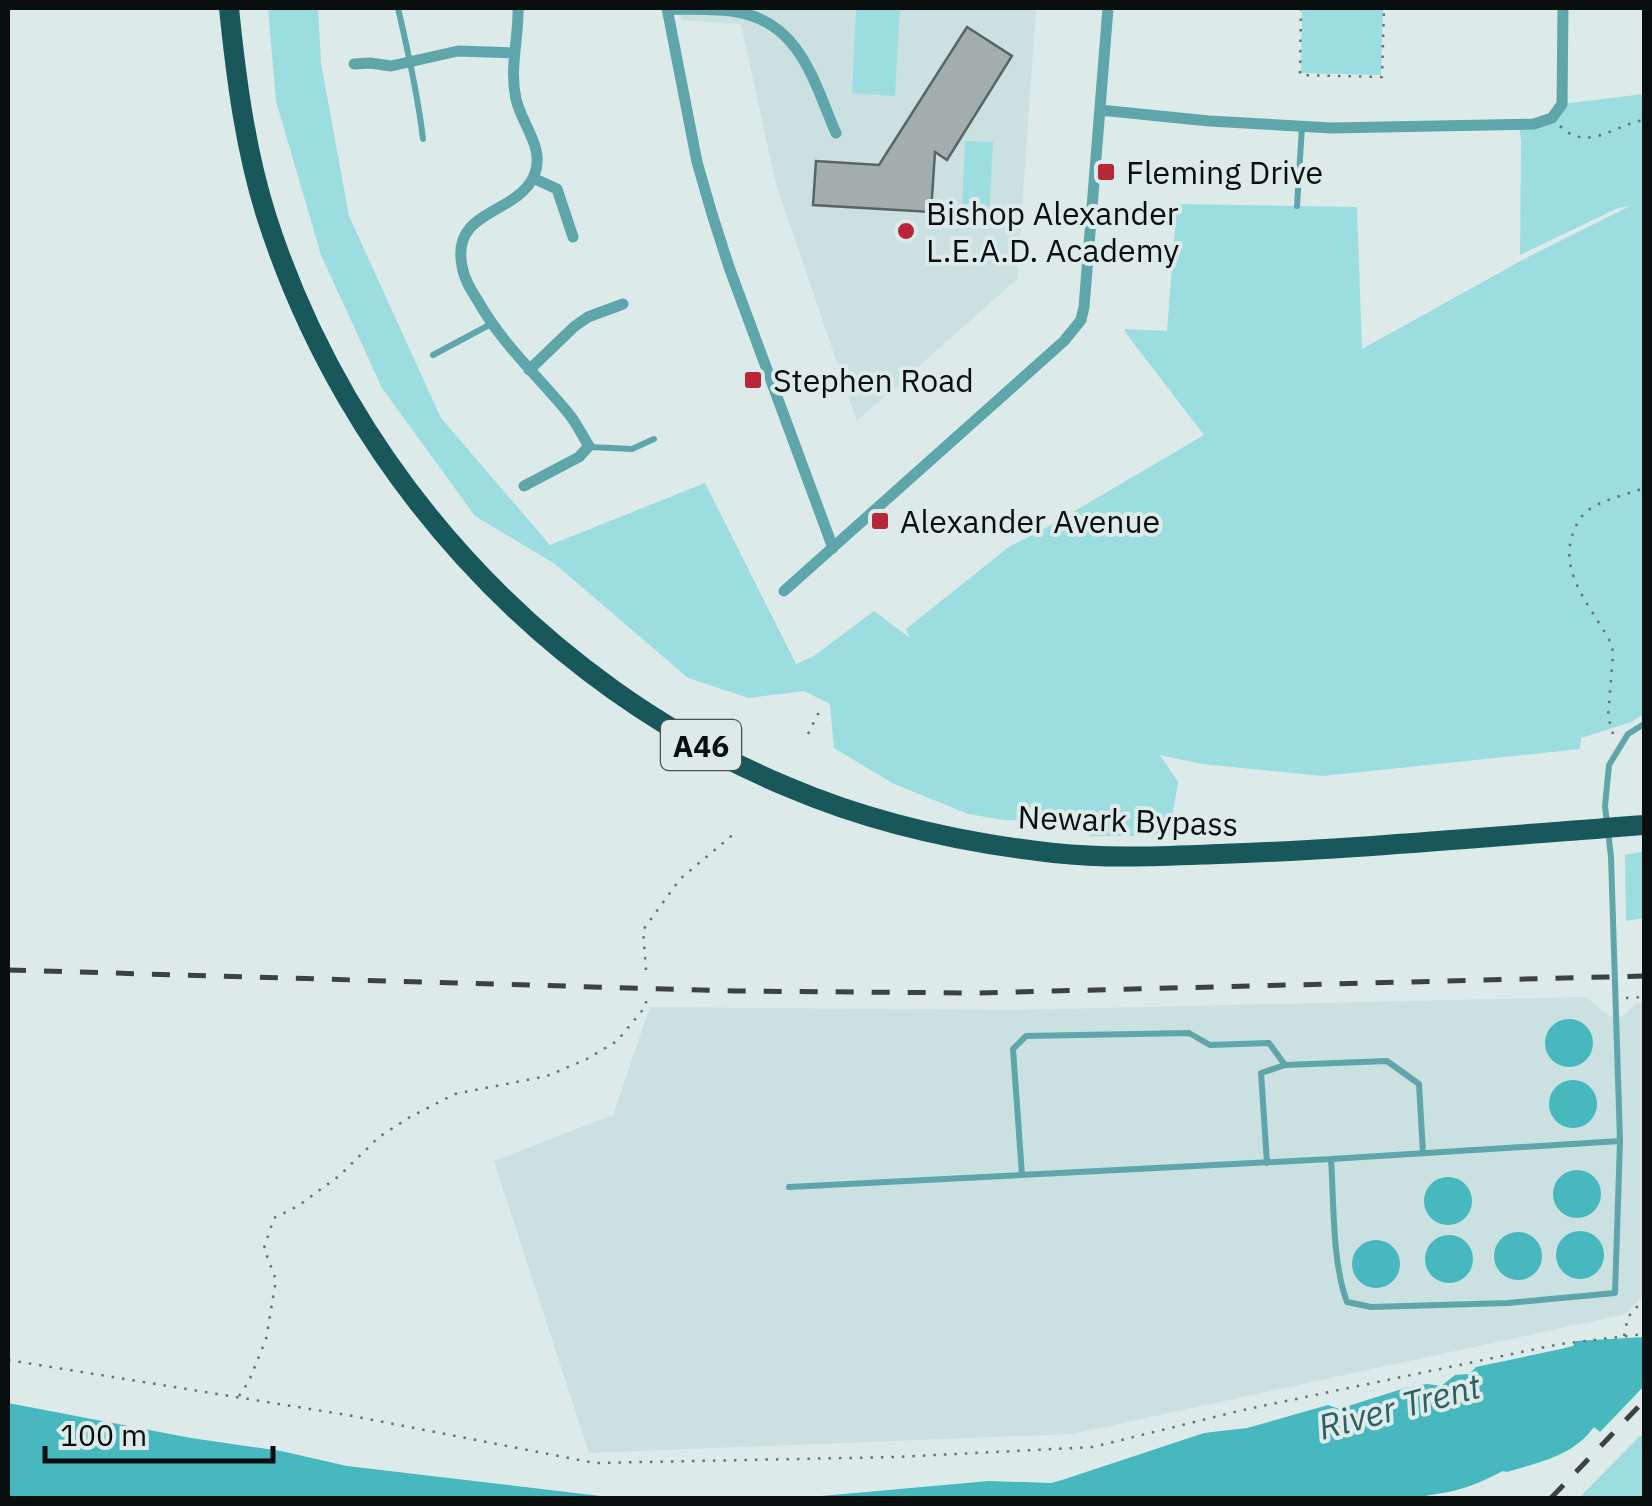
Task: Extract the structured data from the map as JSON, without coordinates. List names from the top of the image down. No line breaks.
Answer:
{"streets":{"highway":["A46","Newark Bypass"]},"water":["River Trent"],"places":{"transit":["Fleming Drive","Stephen Road","Alexander Avenue"],"other":["Bishop Alexander L.E.A.D. Academy"]},"scale_bar":"100 m"}
